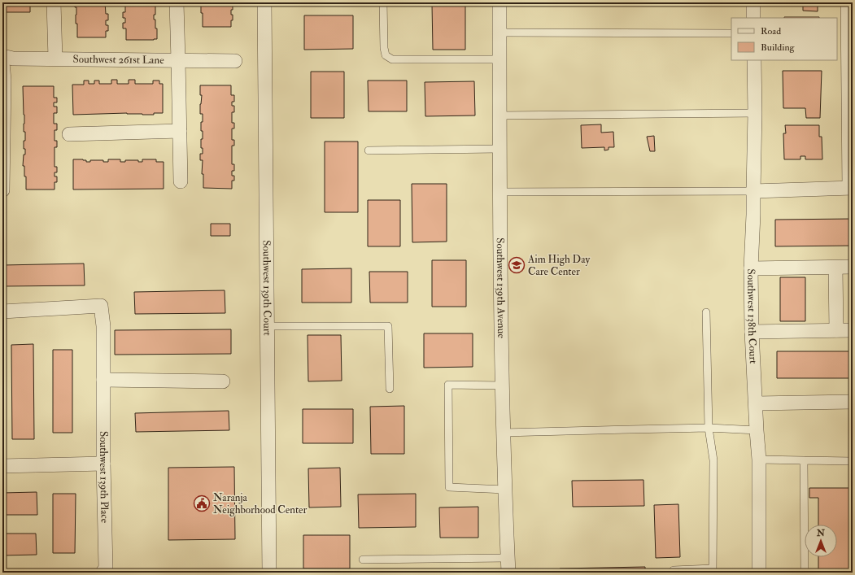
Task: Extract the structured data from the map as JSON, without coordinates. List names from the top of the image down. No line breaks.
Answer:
{"streets":{"street":["Southwest 261st Lane","Southwest 139th Court","Southwest 139th Avenue","Southwest 138th Court","Southwest 139th Place"]},"places":{"school or university":["Aim High Day Care Center"],"public building":["Naranja Neighborhood Center"]},"legend":["Road","Building"],"north":"top"}
